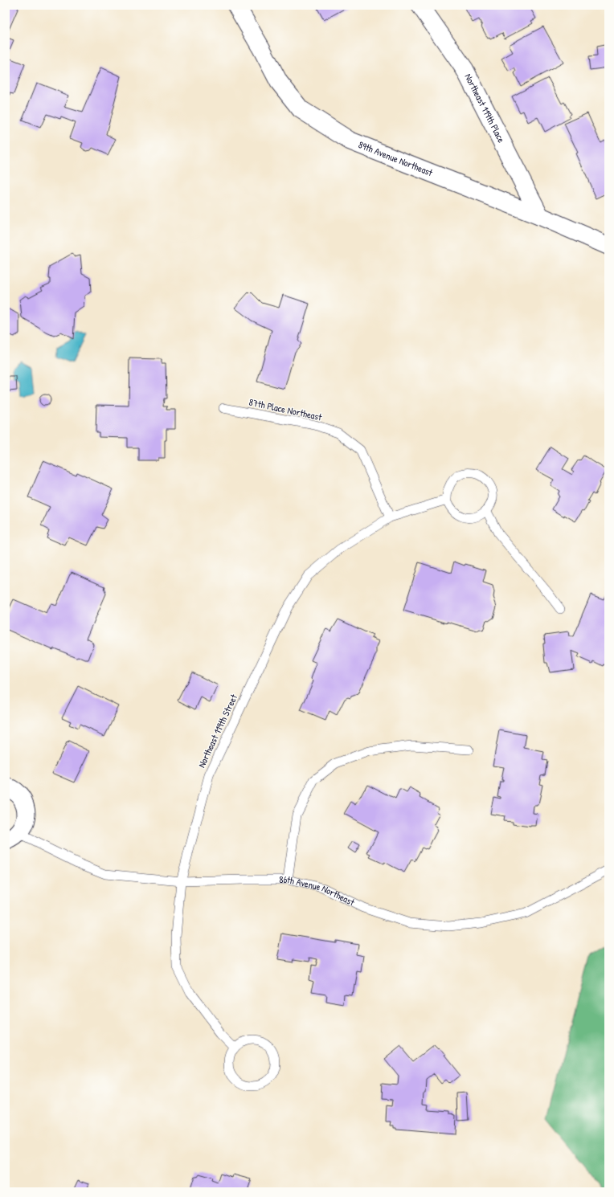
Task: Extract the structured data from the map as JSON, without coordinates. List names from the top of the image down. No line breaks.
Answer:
{"streets":{"street":["Northeast 119th Place","89th Avenue Northeast","86th Avenue Northeast"],"lane":["87th Place Northeast","Northeast 119th Street"]},"crossings":[["Northeast 119th Place","89th Avenue Northeast"],["87th Place Northeast","Northeast 119th Street"],["Northeast 119th Street","86th Avenue Northeast"]]}
